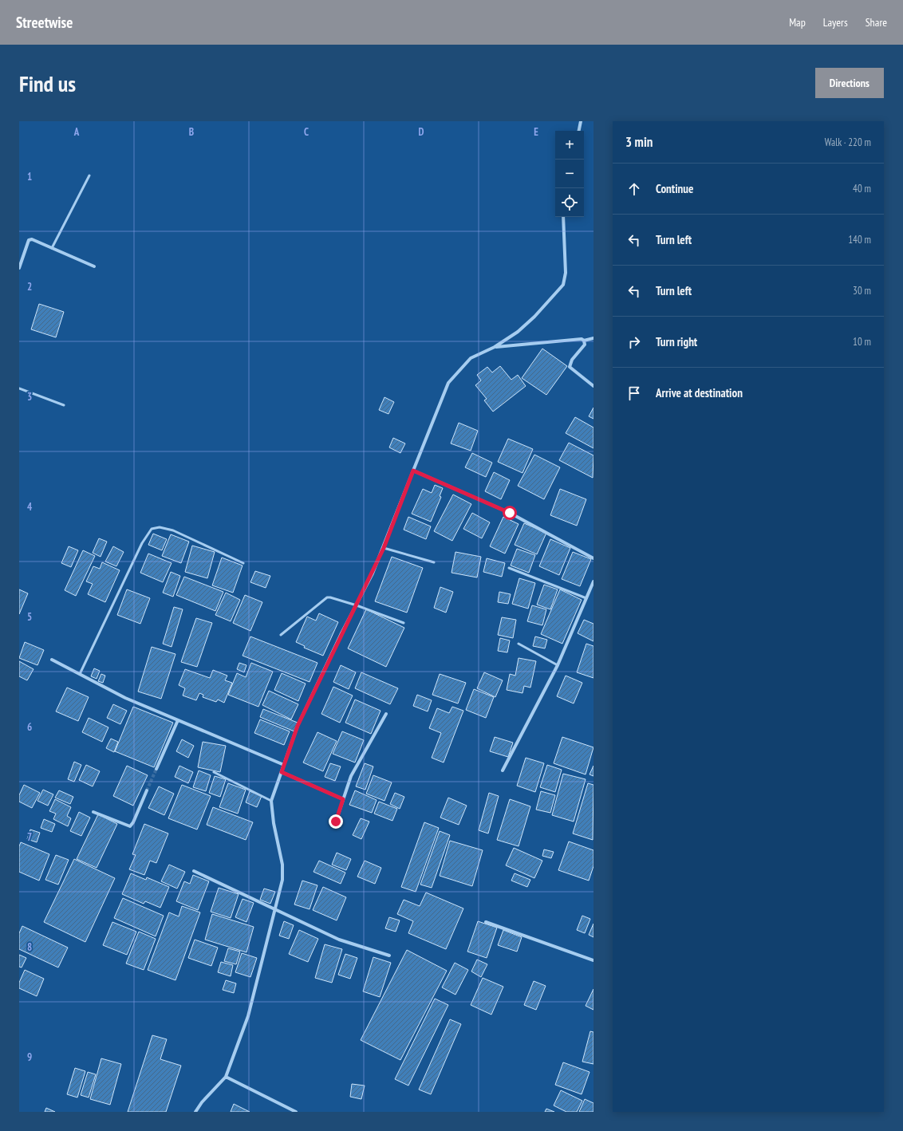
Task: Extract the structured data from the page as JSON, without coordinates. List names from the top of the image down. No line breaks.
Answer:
{"page":{"header":"Streetwise","nav":["Map","Layers","Share"],"buttons":"Directions","title":"Find us","heading":["3 min","Walk · 220 m"],"map_buttons":["+","−"],"list":[["Continue","40 m"],["Turn left","140 m"],["Turn left","30 m"],["Turn right","10 m"],"Arrive at destination"]},"grid":{"columns":["A","B","C","D","E"],"rows":["1","2","3","4","5","6","7","8","9"]}}
